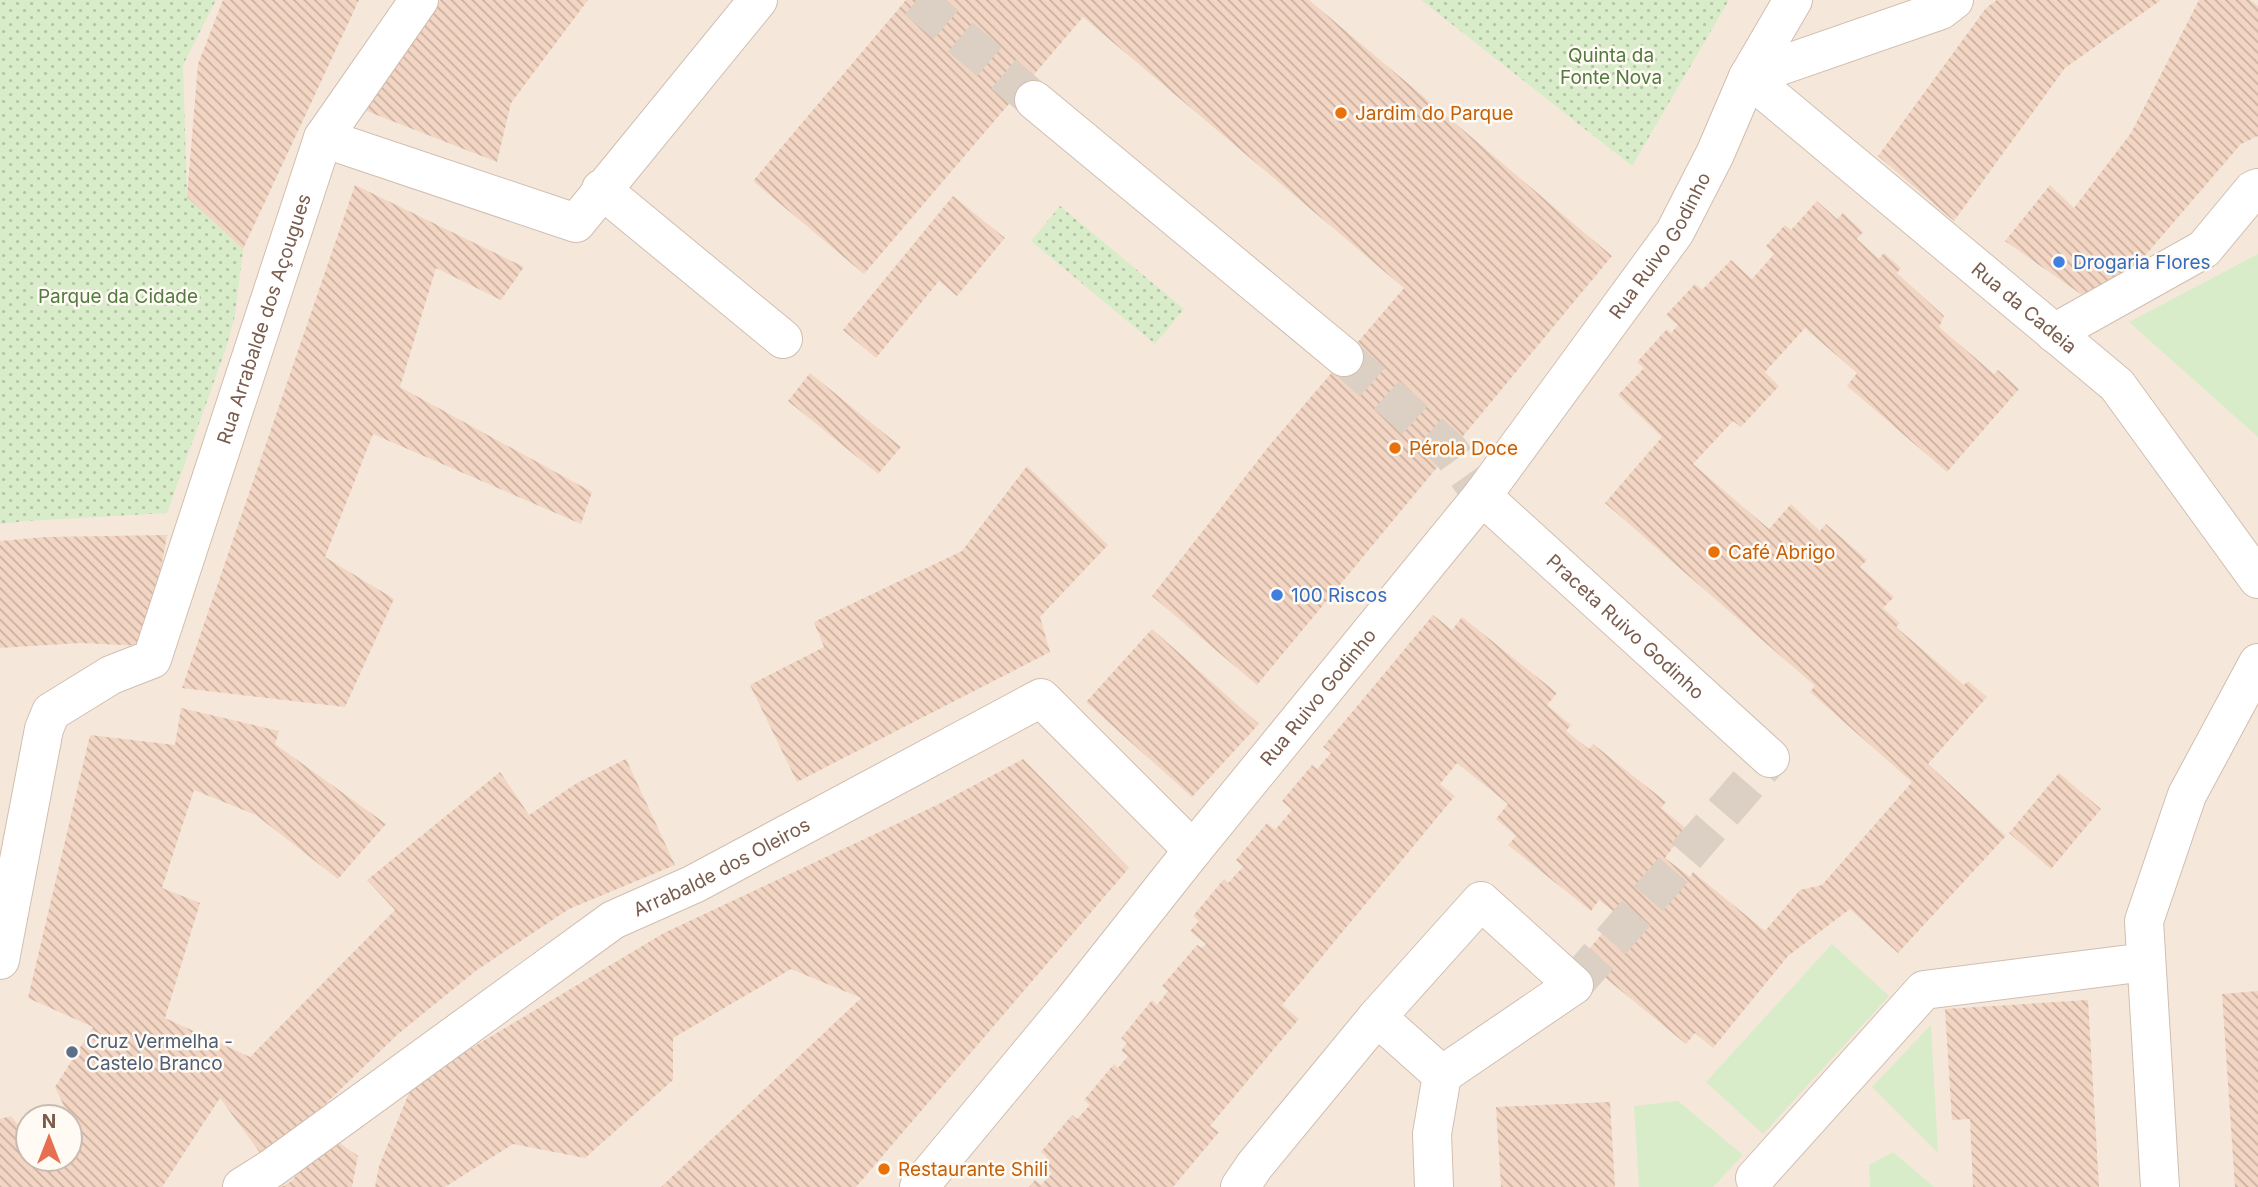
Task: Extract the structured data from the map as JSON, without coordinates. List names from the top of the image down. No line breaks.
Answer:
{"streets":{"street":["Rua Ruivo Godinho","Rua da Cadeia","Rua Arrabalde dos Açougues","Praceta Ruivo Godinho","Arrabalde dos Oleiros"]},"crossings":[["Rua Ruivo Godinho","Rua da Cadeia"],["Rua Ruivo Godinho","Praceta Ruivo Godinho"],["Rua Ruivo Godinho","Arrabalde dos Oleiros"]],"parks":["Quinta da Fonte Nova","Parque da Cidade"],"places":["Jardim do Parque","Drogaria Flores","Pérola Doce","Café Abrigo","100 Riscos","Cruz Vermelha - Castelo Branco","Restaurante Shili"],"north":"top"}
